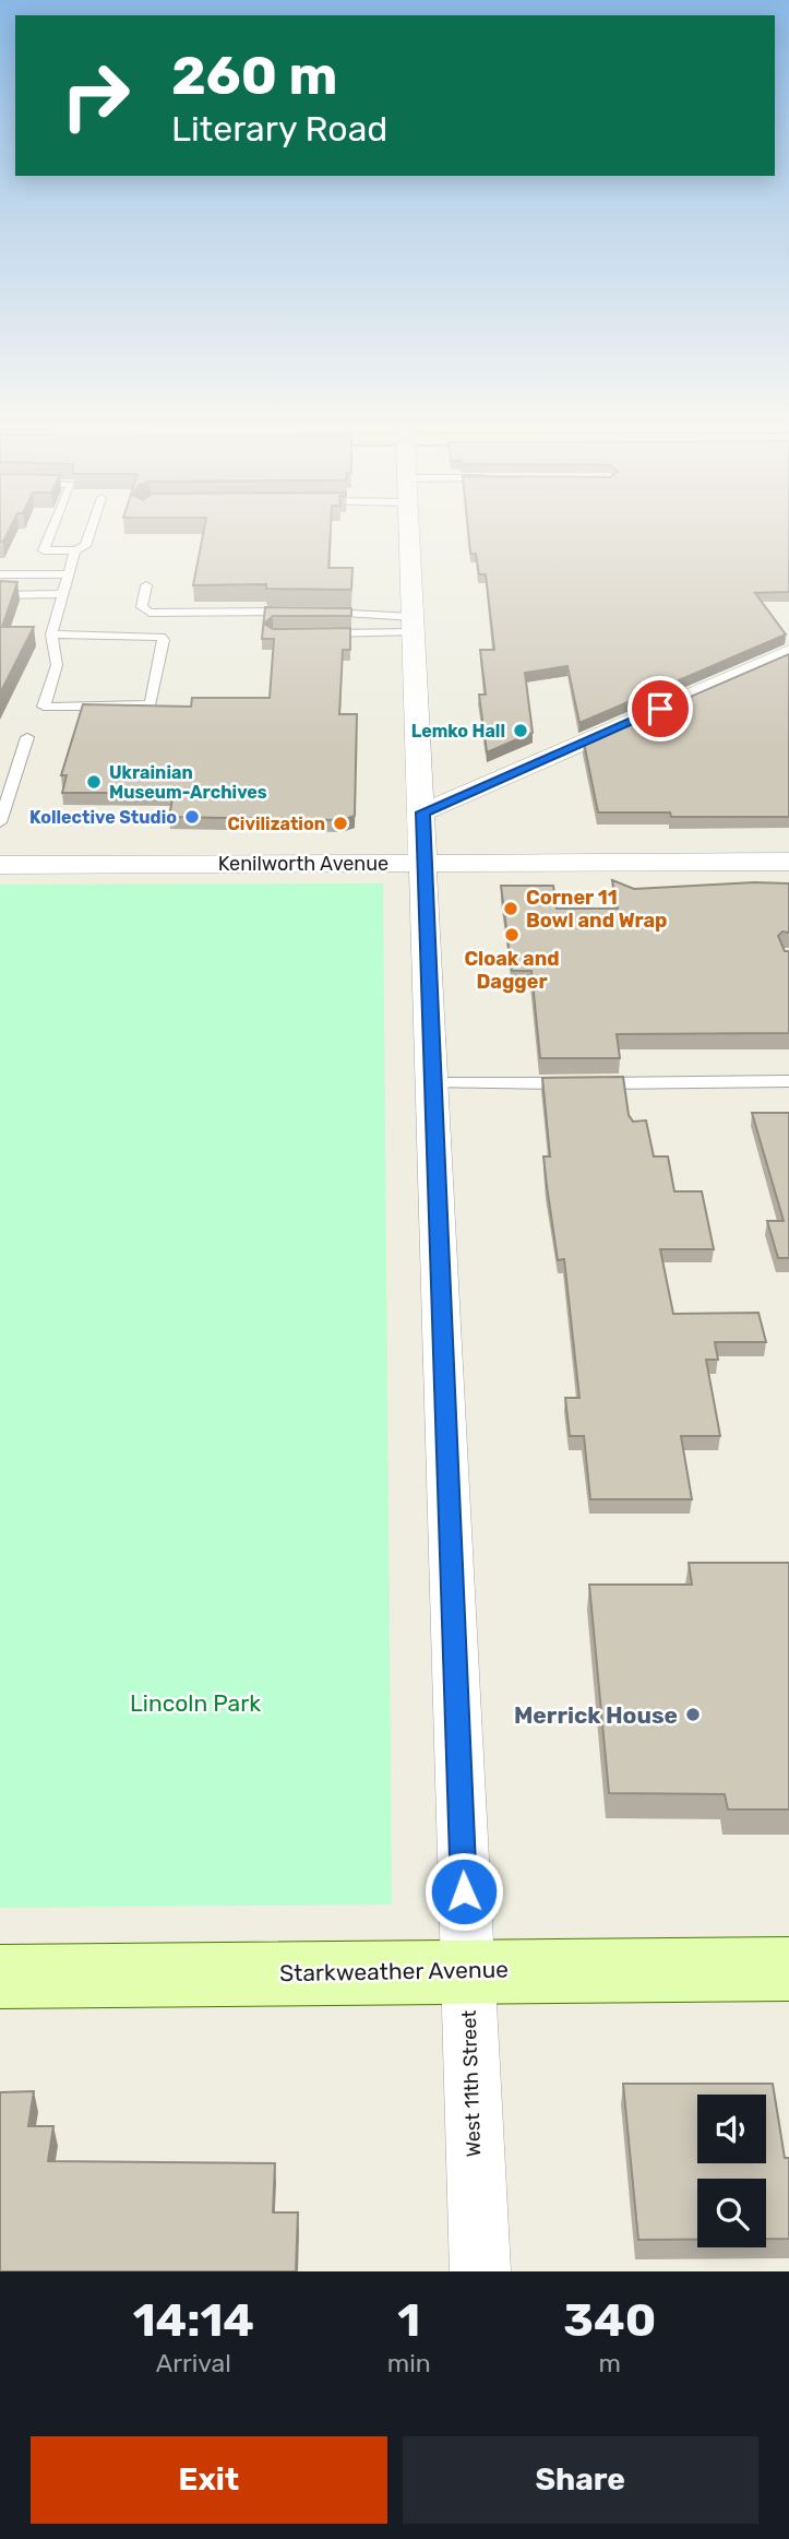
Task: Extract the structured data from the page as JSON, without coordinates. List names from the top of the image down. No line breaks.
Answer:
{"streets":{"street":["Kenilworth Avenue","Starkweather Avenue","West 11th Street"]},"crossings":[["Kenilworth Avenue","West 11th Street"],["Starkweather Avenue","West 11th Street"]],"parks":["Lincoln Park"],"places":["Lemko Hall","Ukrainian Museum-Archives","Kollective Studio","Civilization","Corner 11 Bowl and Wrap","Cloak and Dagger","Merrick House"],"page":{"turn":["260 m","Literary Road"],"eta":["14:14","Arrival","1","min","340","m"],"buttons":["Exit","Share"]}}
